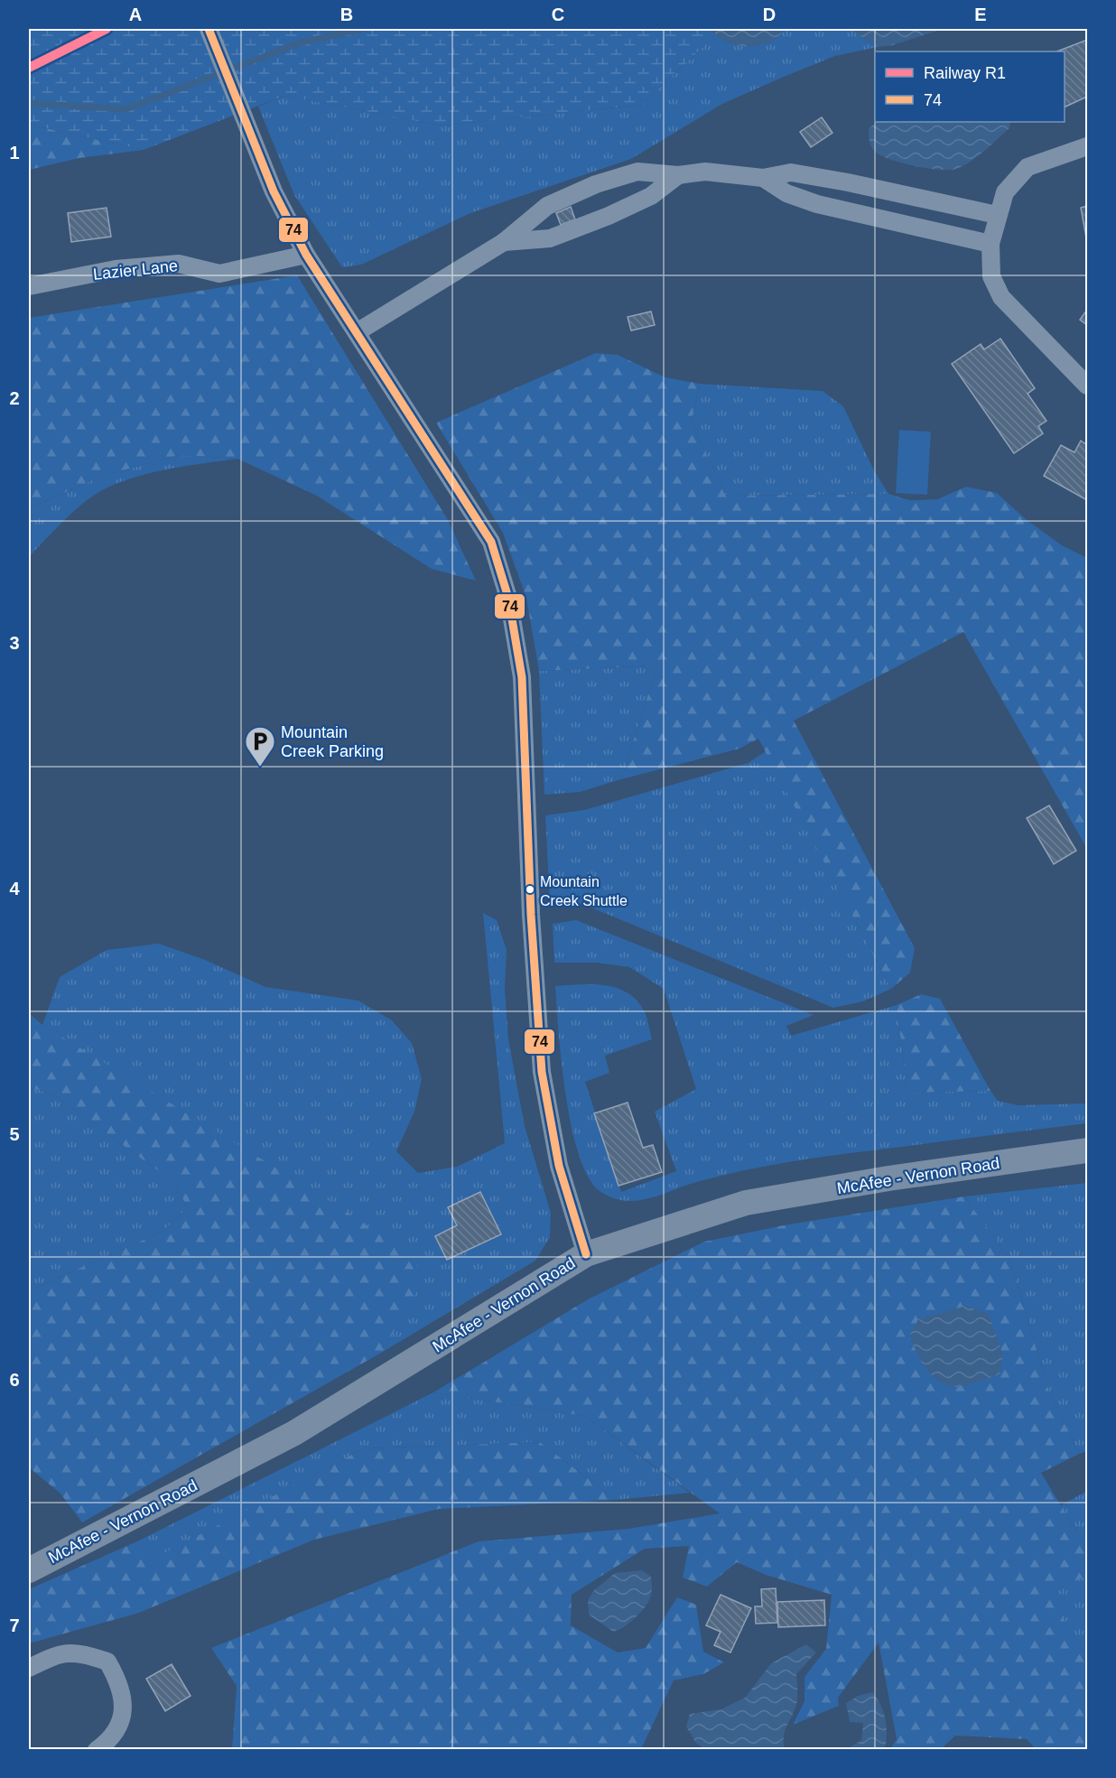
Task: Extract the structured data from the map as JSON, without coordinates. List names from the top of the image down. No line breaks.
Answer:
{"streets":{"main road":["McAfee - Vernon Road"],"street":["Lazier Lane"]},"places":{"parking":["Mountain Creek Parking"],"other":["Mountain Creek Shuttle"]},"lines":["rail line R1","transit line 74"],"legend":["Railway R1","74"],"grid":{"columns":["A","B","C","D","E"],"rows":["1","2","3","4","5","6","7"]}}
